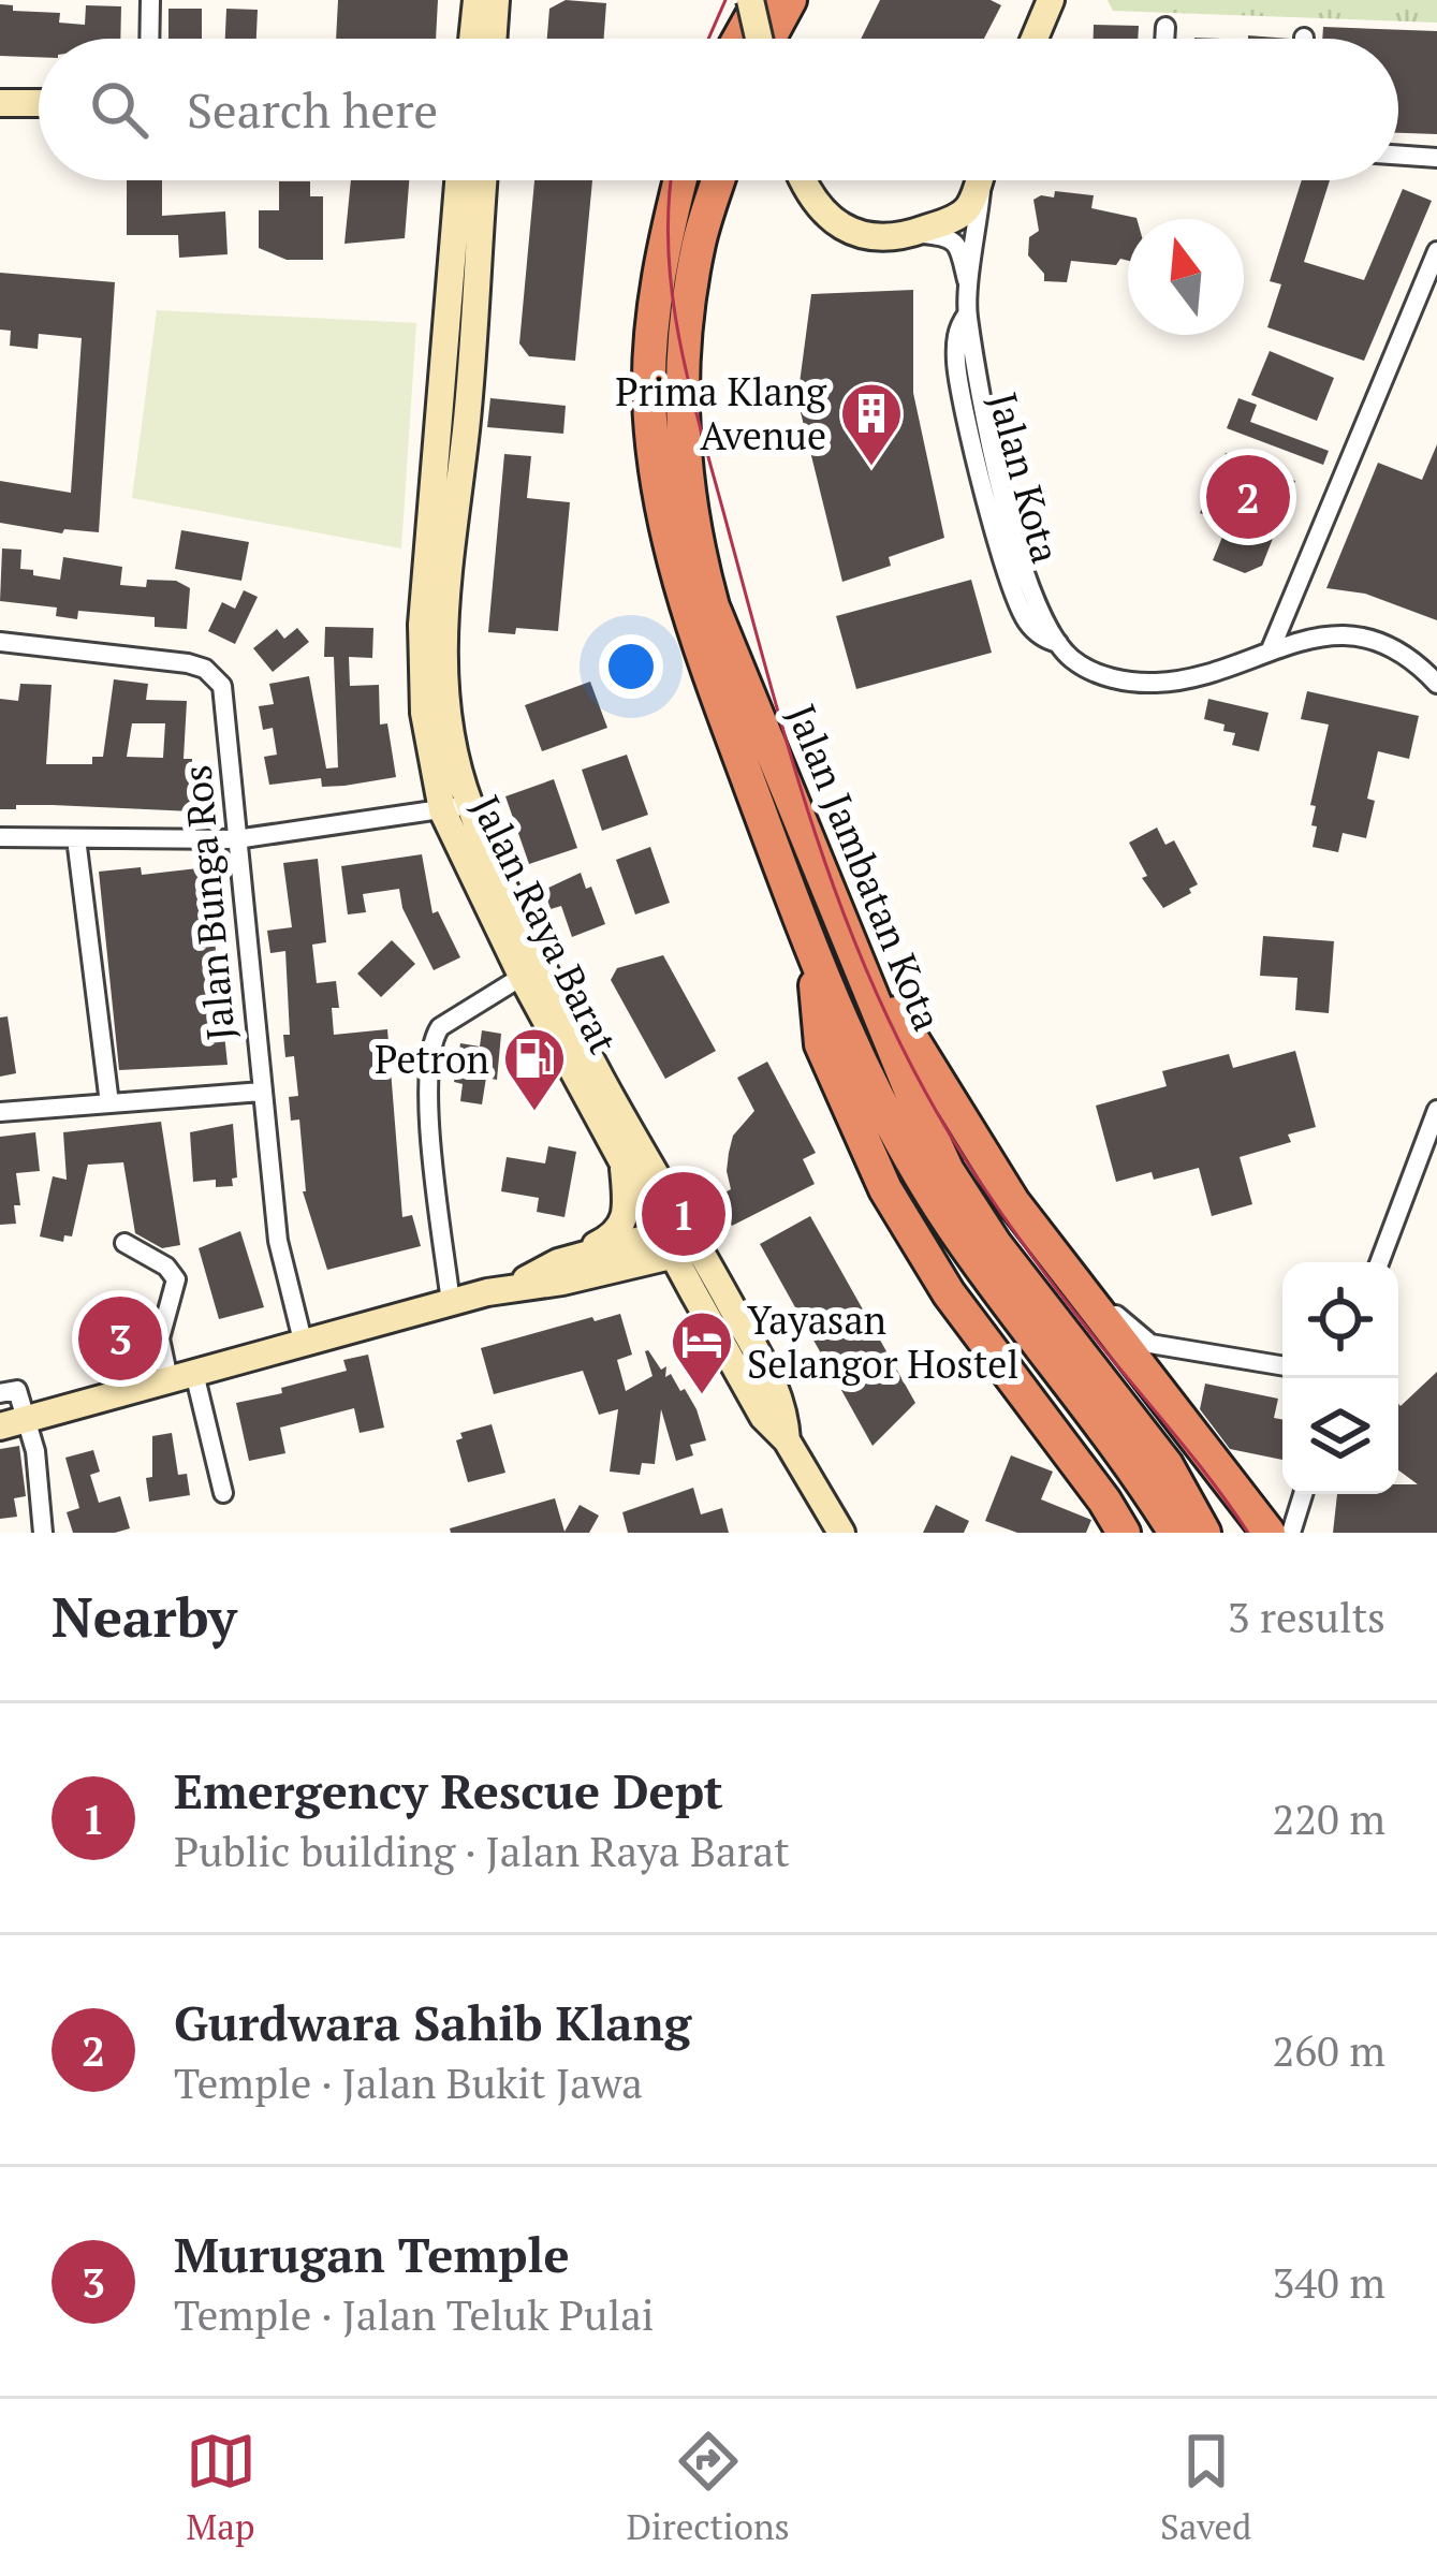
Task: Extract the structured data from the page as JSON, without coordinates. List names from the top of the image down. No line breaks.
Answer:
{"streets":{"highway":["Jalan Jambatan Kota"],"main road":["Jalan Raya Barat"],"street":["Jalan Kota","Jalan Bunga Ros"]},"places":{"building":["Prima Klang Avenue"],"fuel station":["Petron"],"hotel":["Yayasan Selangor Hostel"]},"north":"top","page":{"search":"Search here","pins":["2","1","3"],"heading":["Nearby","3 results"],"list":[{"mark":"1","name":"Emergency Rescue Dept","note":"Public building · Jalan Raya Barat","value":"220 m"},{"mark":"2","name":"Gurdwara Sahib Klang","note":"Temple · Jalan Bukit Jawa","value":"260 m"},{"mark":"3","name":"Murugan Temple","note":"Temple · Jalan Teluk Pulai","value":"340 m"}],"nav":["Map","Directions","Saved"]}}
